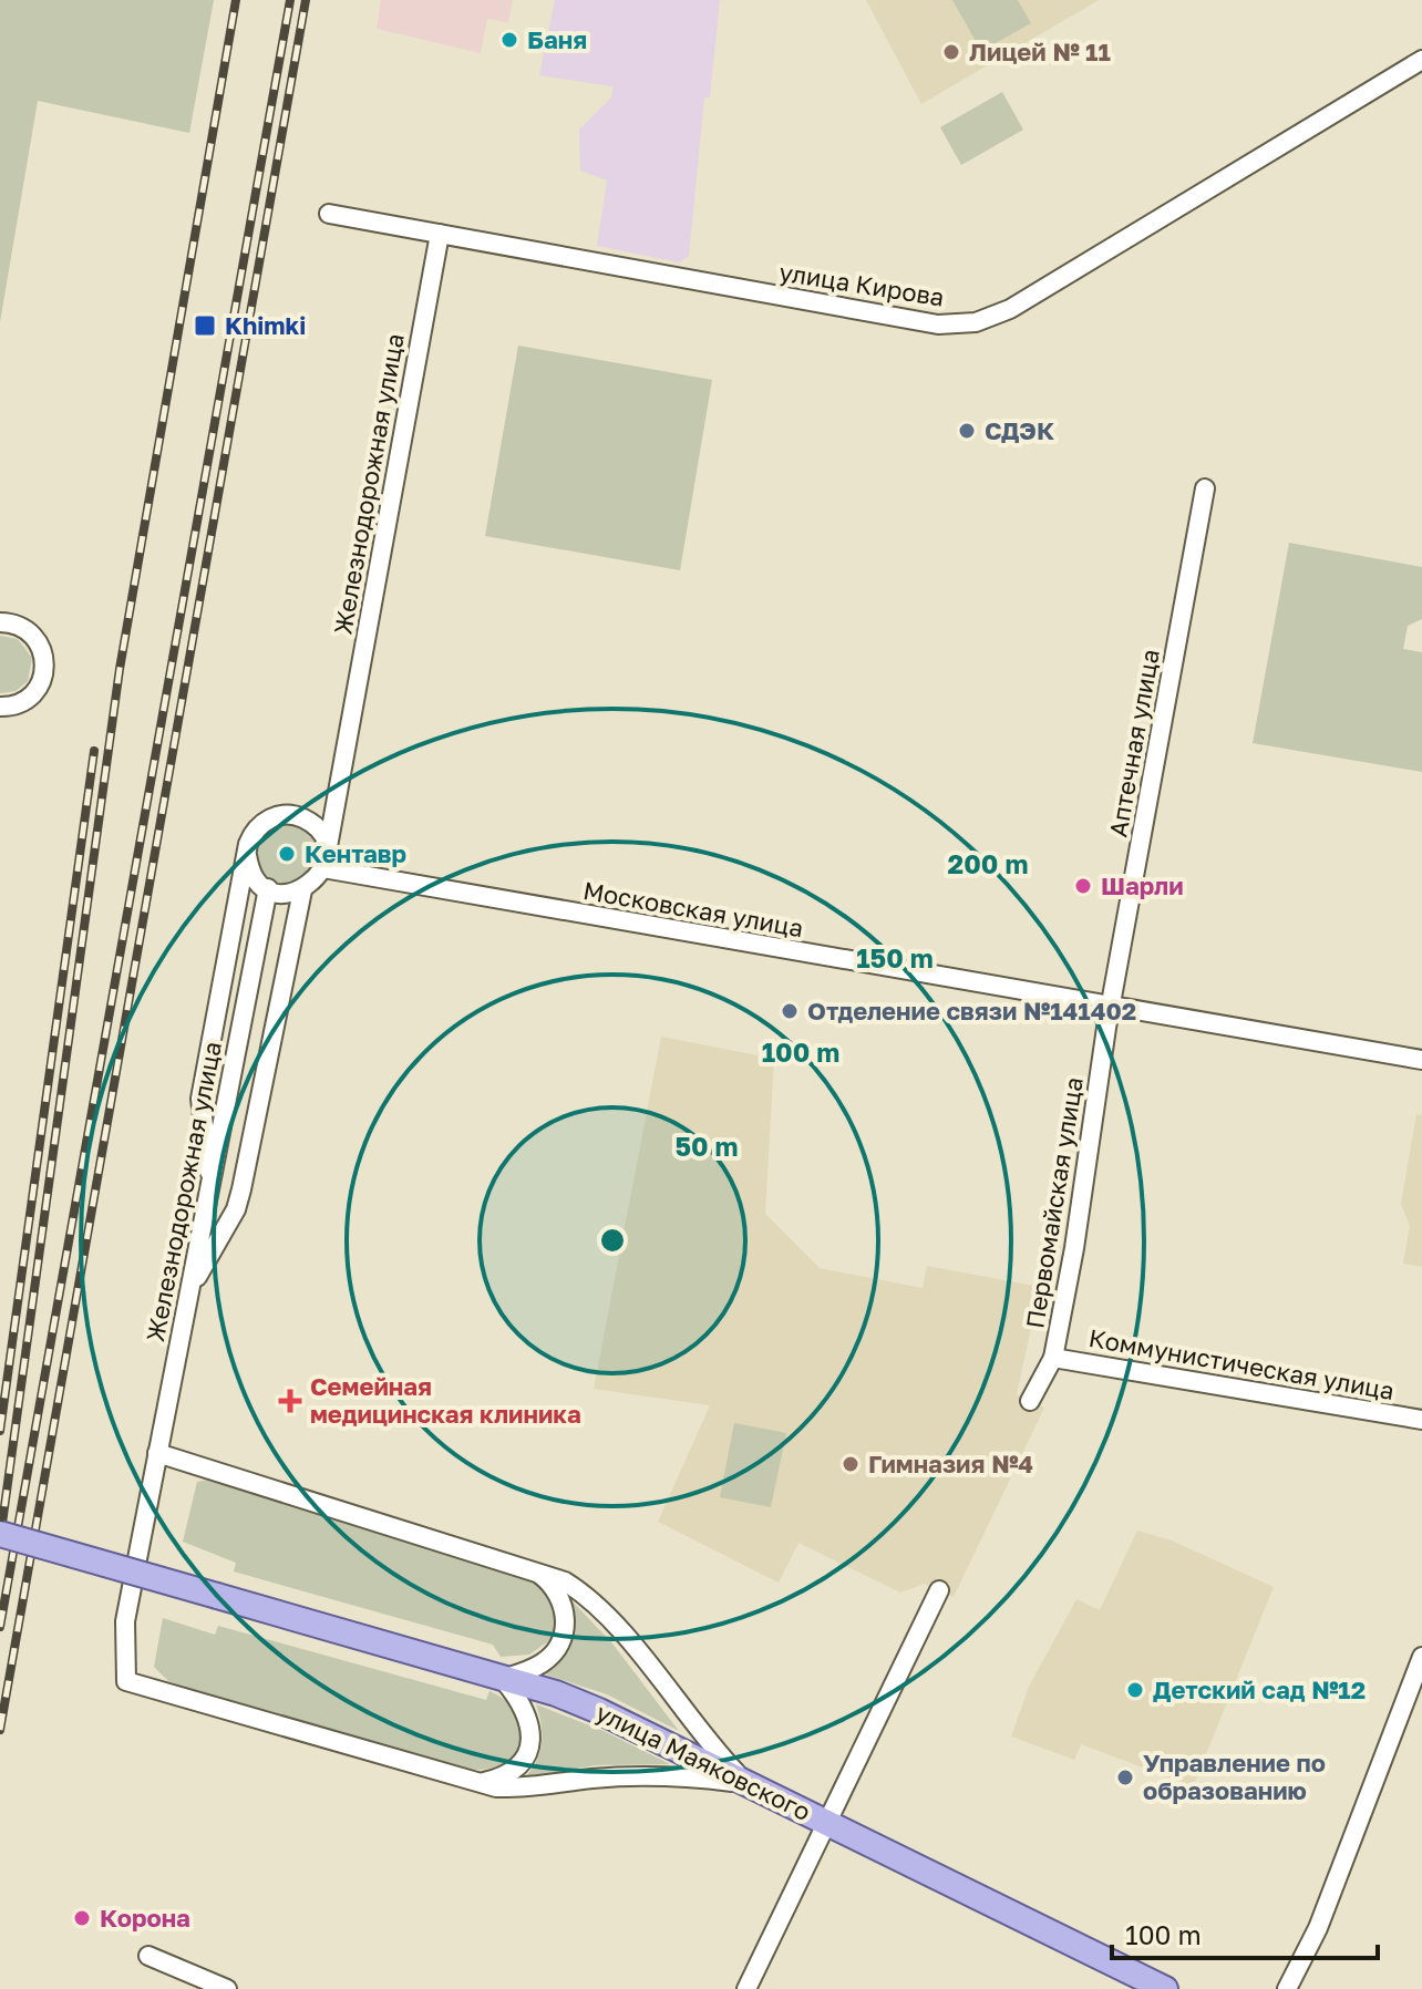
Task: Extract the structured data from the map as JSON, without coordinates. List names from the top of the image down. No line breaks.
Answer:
{"streets":{"main road":["улица Маяковского"],"street":["улица Кирова","Железнодорожная улица","Аптечная улица","Московская улица","Первомайская улица","Коммунистическая улица"]},"crossings":[["улица Кирова","Железнодорожная улица"],["Железнодорожная улица","Московская улица"],["Аптечная улица","Московская улица"],["Аптечная улица","Первомайская улица"],["Московская улица","Первомайская улица"],["Первомайская улица","Коммунистическая улица"]],"places":{"other":["Баня","Лицей № 11","СДЭК","Кентавр","Шарли","Отделение связи №141402","Гимназия №4","Детский сад №12","Управление по образованию","Корона"],"transit":["Khimki"],"health":["Семейная медицинская клиника"]},"scale_bar":"100 m","rings":["200 m","150 m","100 m","50 m"]}
